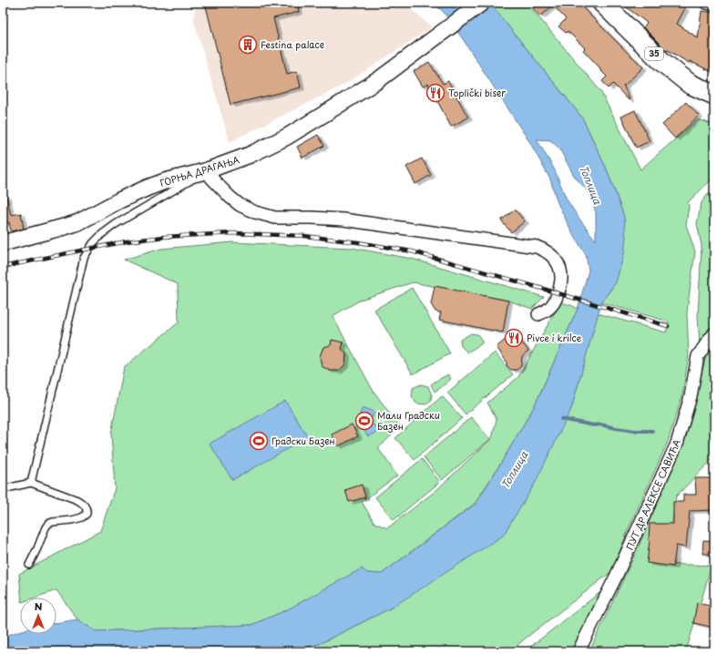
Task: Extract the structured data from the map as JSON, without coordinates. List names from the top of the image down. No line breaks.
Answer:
{"streets":{"main road":["35"],"street":["ГОРЊА ДРАГАЊА","ПУТ ДР АЛЕКСЕ САВИЋА"]},"water":["Топлица"],"places":{"building":["Festina palace"],"restaurant":["Toplički biser","Pivce i krilce"],"sports":["Мали Градски Базен","Градски Базен"]},"north":"top"}
